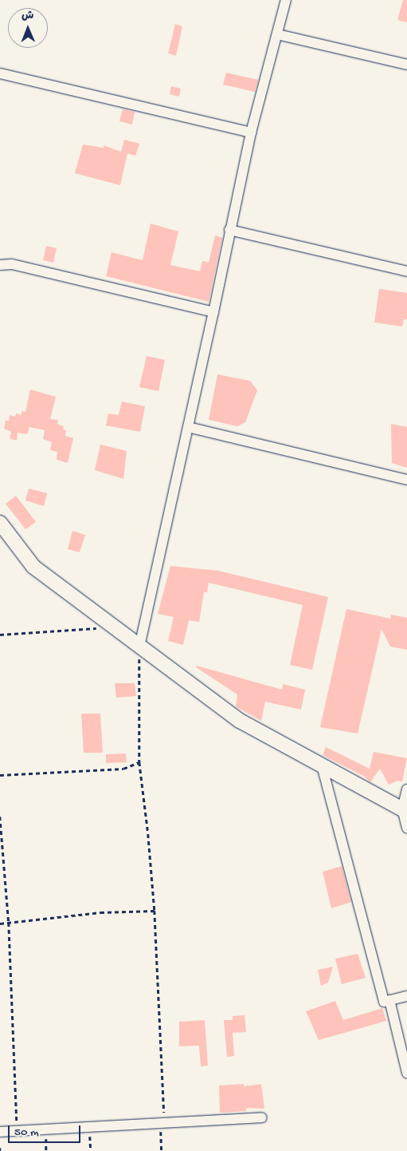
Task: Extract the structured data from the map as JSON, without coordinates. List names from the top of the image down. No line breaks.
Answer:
{"scale_bar":"50 m","north":"top"}
